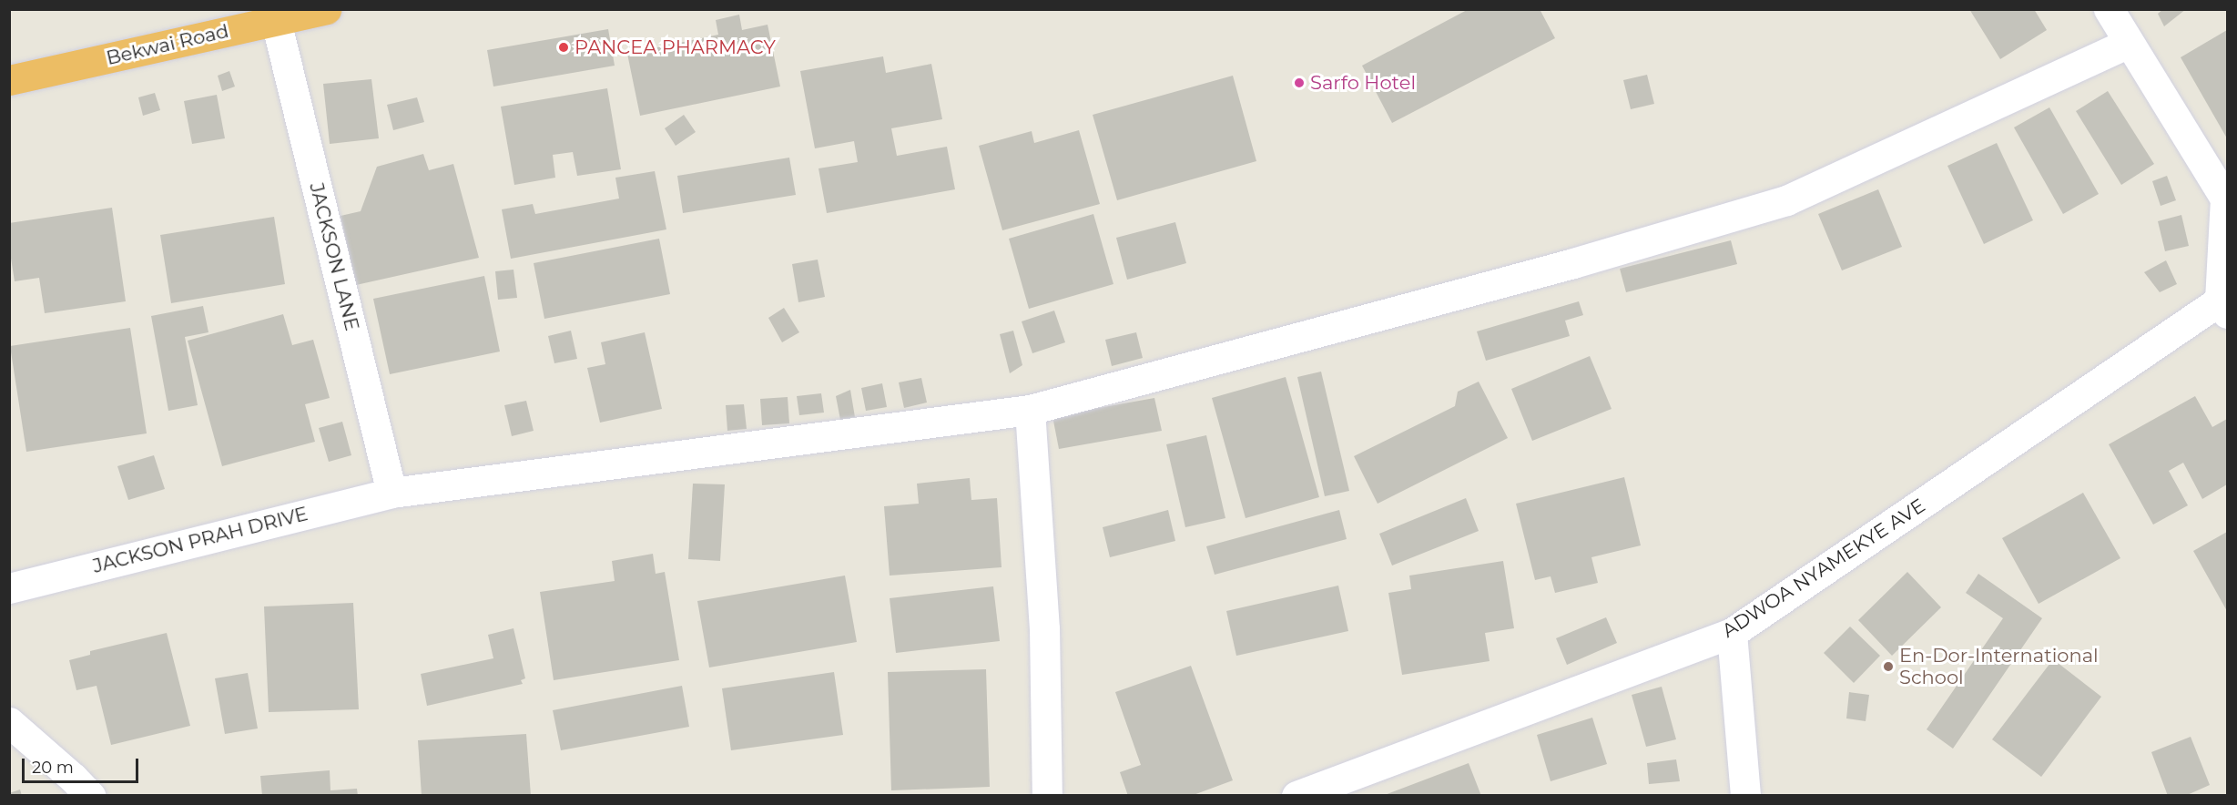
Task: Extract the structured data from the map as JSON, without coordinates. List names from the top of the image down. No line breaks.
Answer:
{"streets":{"highway":["Bekwai Road"],"street":["JACKSON LANE","JACKSON PRAH DRIVE","ADWOA NYAMEKYE AVE"]},"crossings":[["Bekwai Road","JACKSON LANE"],["JACKSON LANE","JACKSON PRAH DRIVE"]],"places":["PANCEA PHARMACY","Sarfo Hotel","En-Dor-International School"],"scale_bar":"20 m"}
